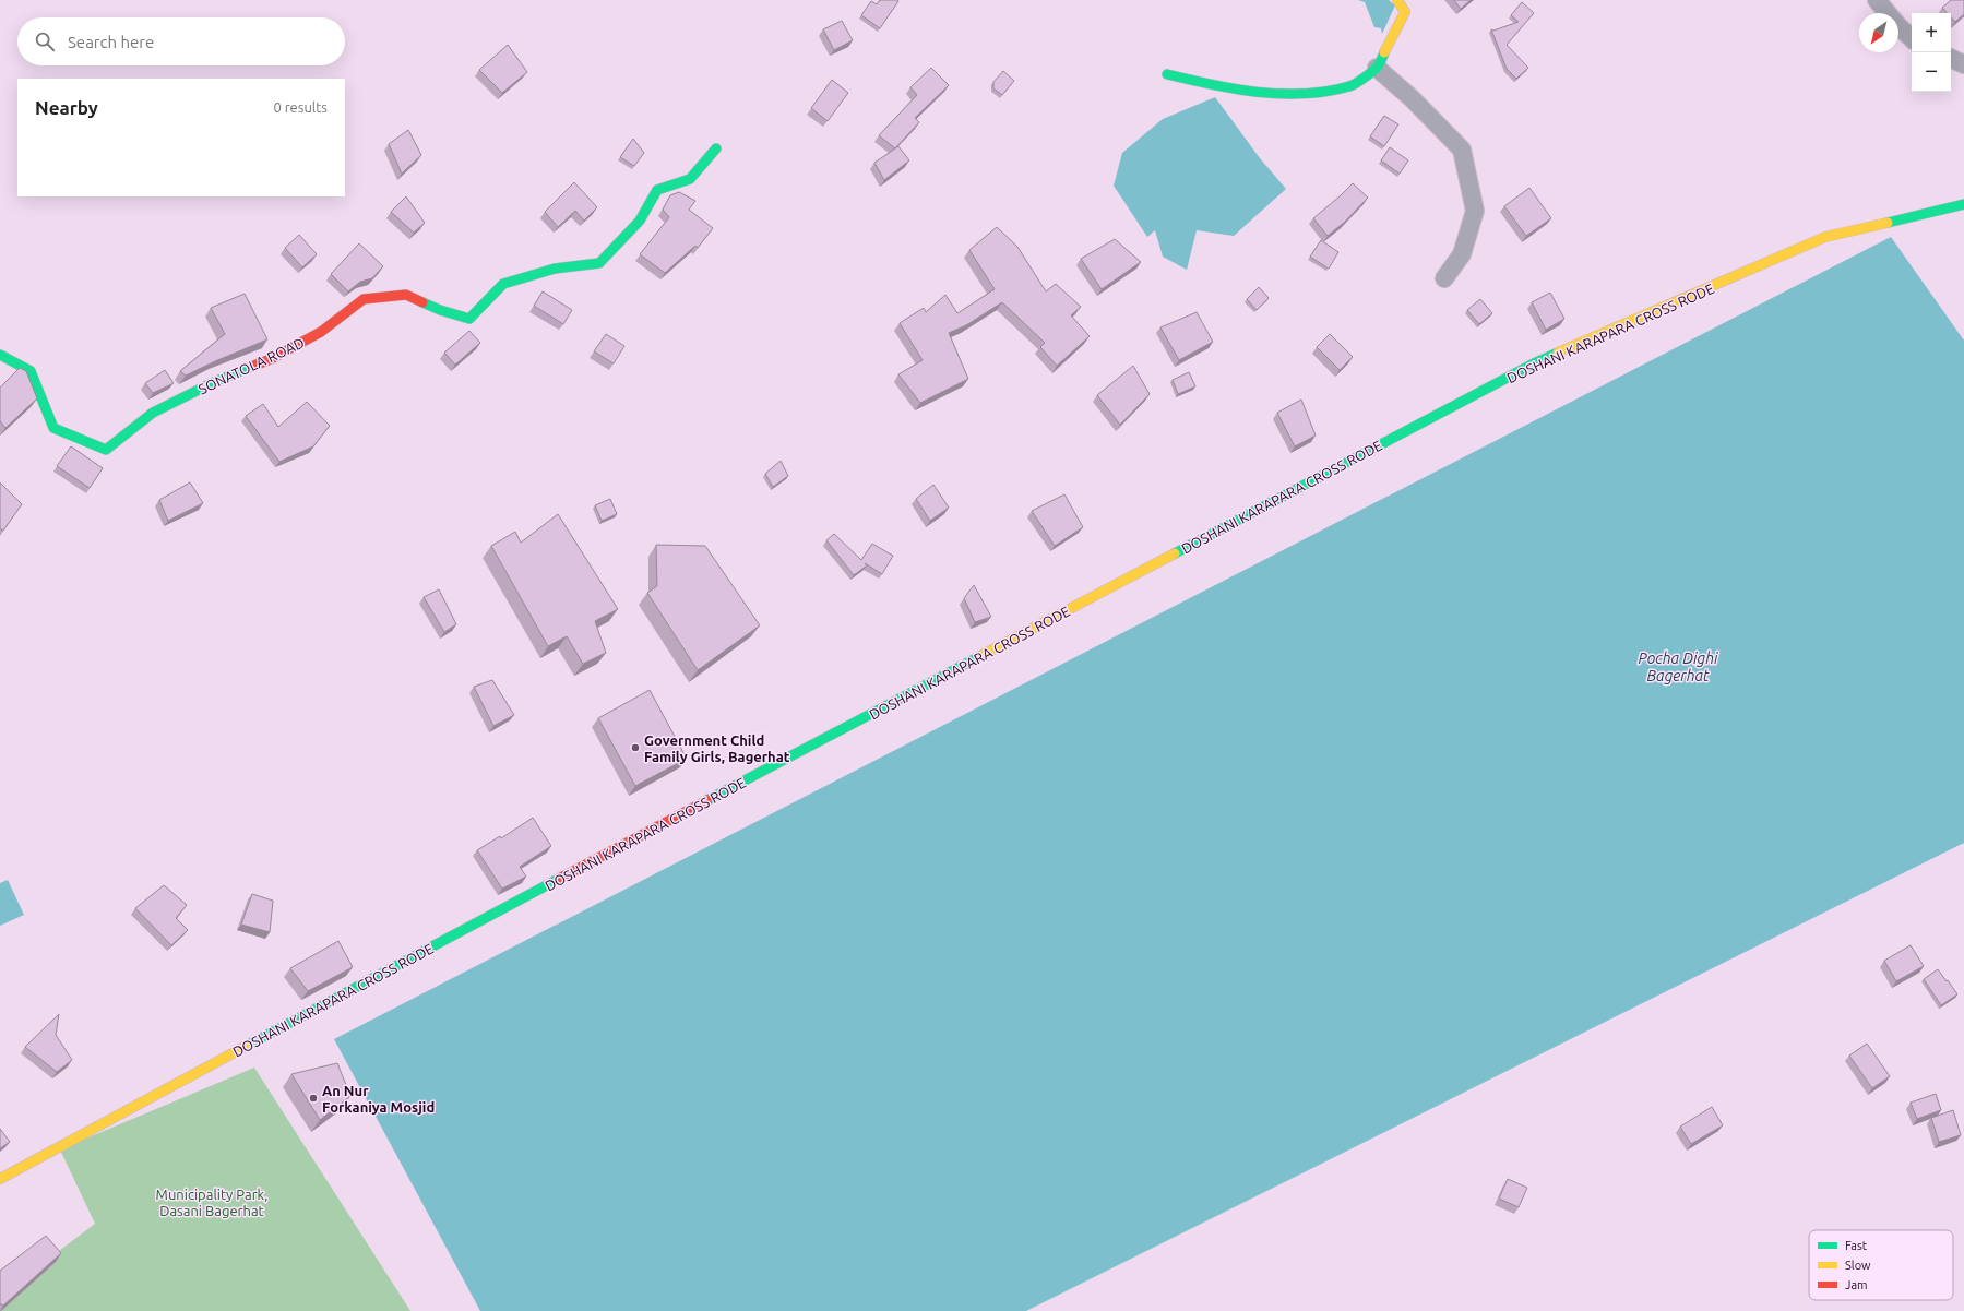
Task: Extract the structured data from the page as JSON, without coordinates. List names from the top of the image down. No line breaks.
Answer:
{"streets":{"street":["DOSHANI KARAPARA CROSS RODE","SONATOLA ROAD"]},"water":["Pocha Dighi Bagerhat"],"parks":["Municipality Park, Dasani Bagerhat"],"places":["Government Child Family Girls, Bagerhat","An Nur Forkaniya Mosjid"],"legend":["Fast","Slow","Jam"],"north":"bottom left","page":{"map_buttons":["+","−"],"search":"Search here","heading":["Nearby","0 results"]}}
